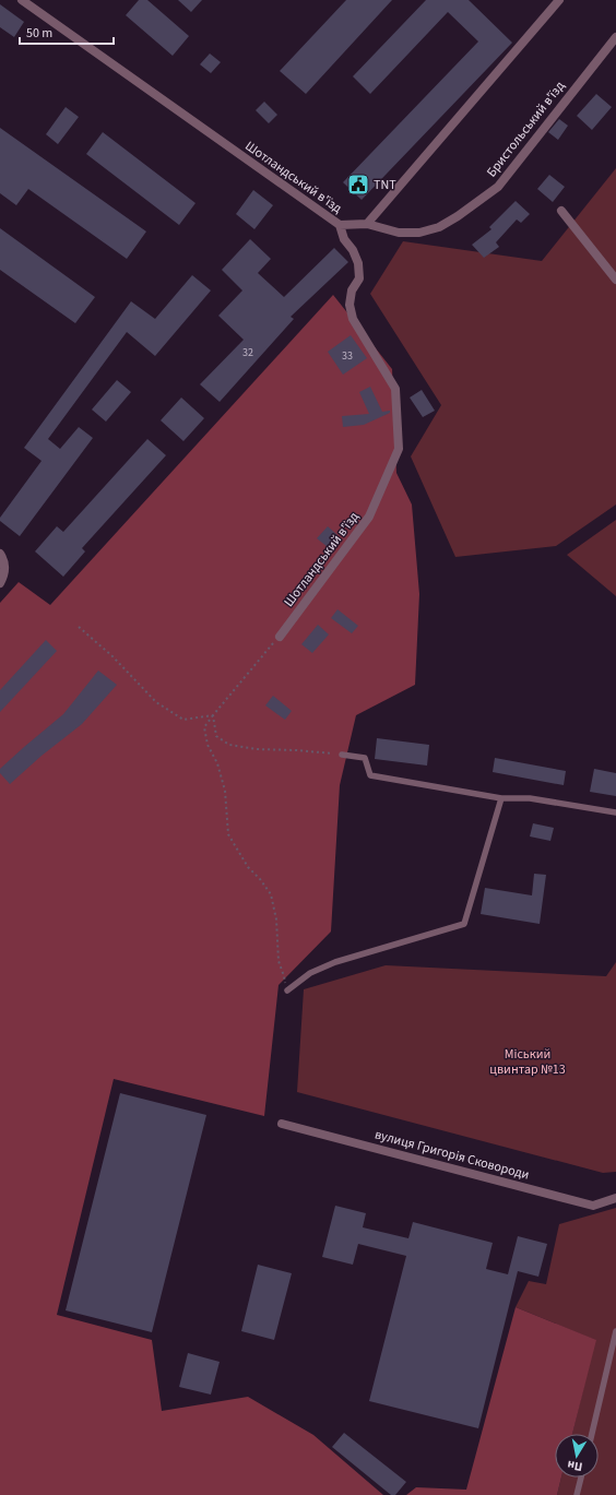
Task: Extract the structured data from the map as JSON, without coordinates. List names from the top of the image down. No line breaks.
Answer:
{"streets":{"street":["Бристольський в'їзд","Шотландський в'їзд","вулиця Григорія Сковороди"]},"crossings":[["Бристольський в'їзд","Шотландський в'їзд"]],"parks":["Міський цвинтар №13"],"places":{"public building":["TNT"]},"house_numbers":["32","33"],"scale_bar":"50 m","north":"bottom"}
